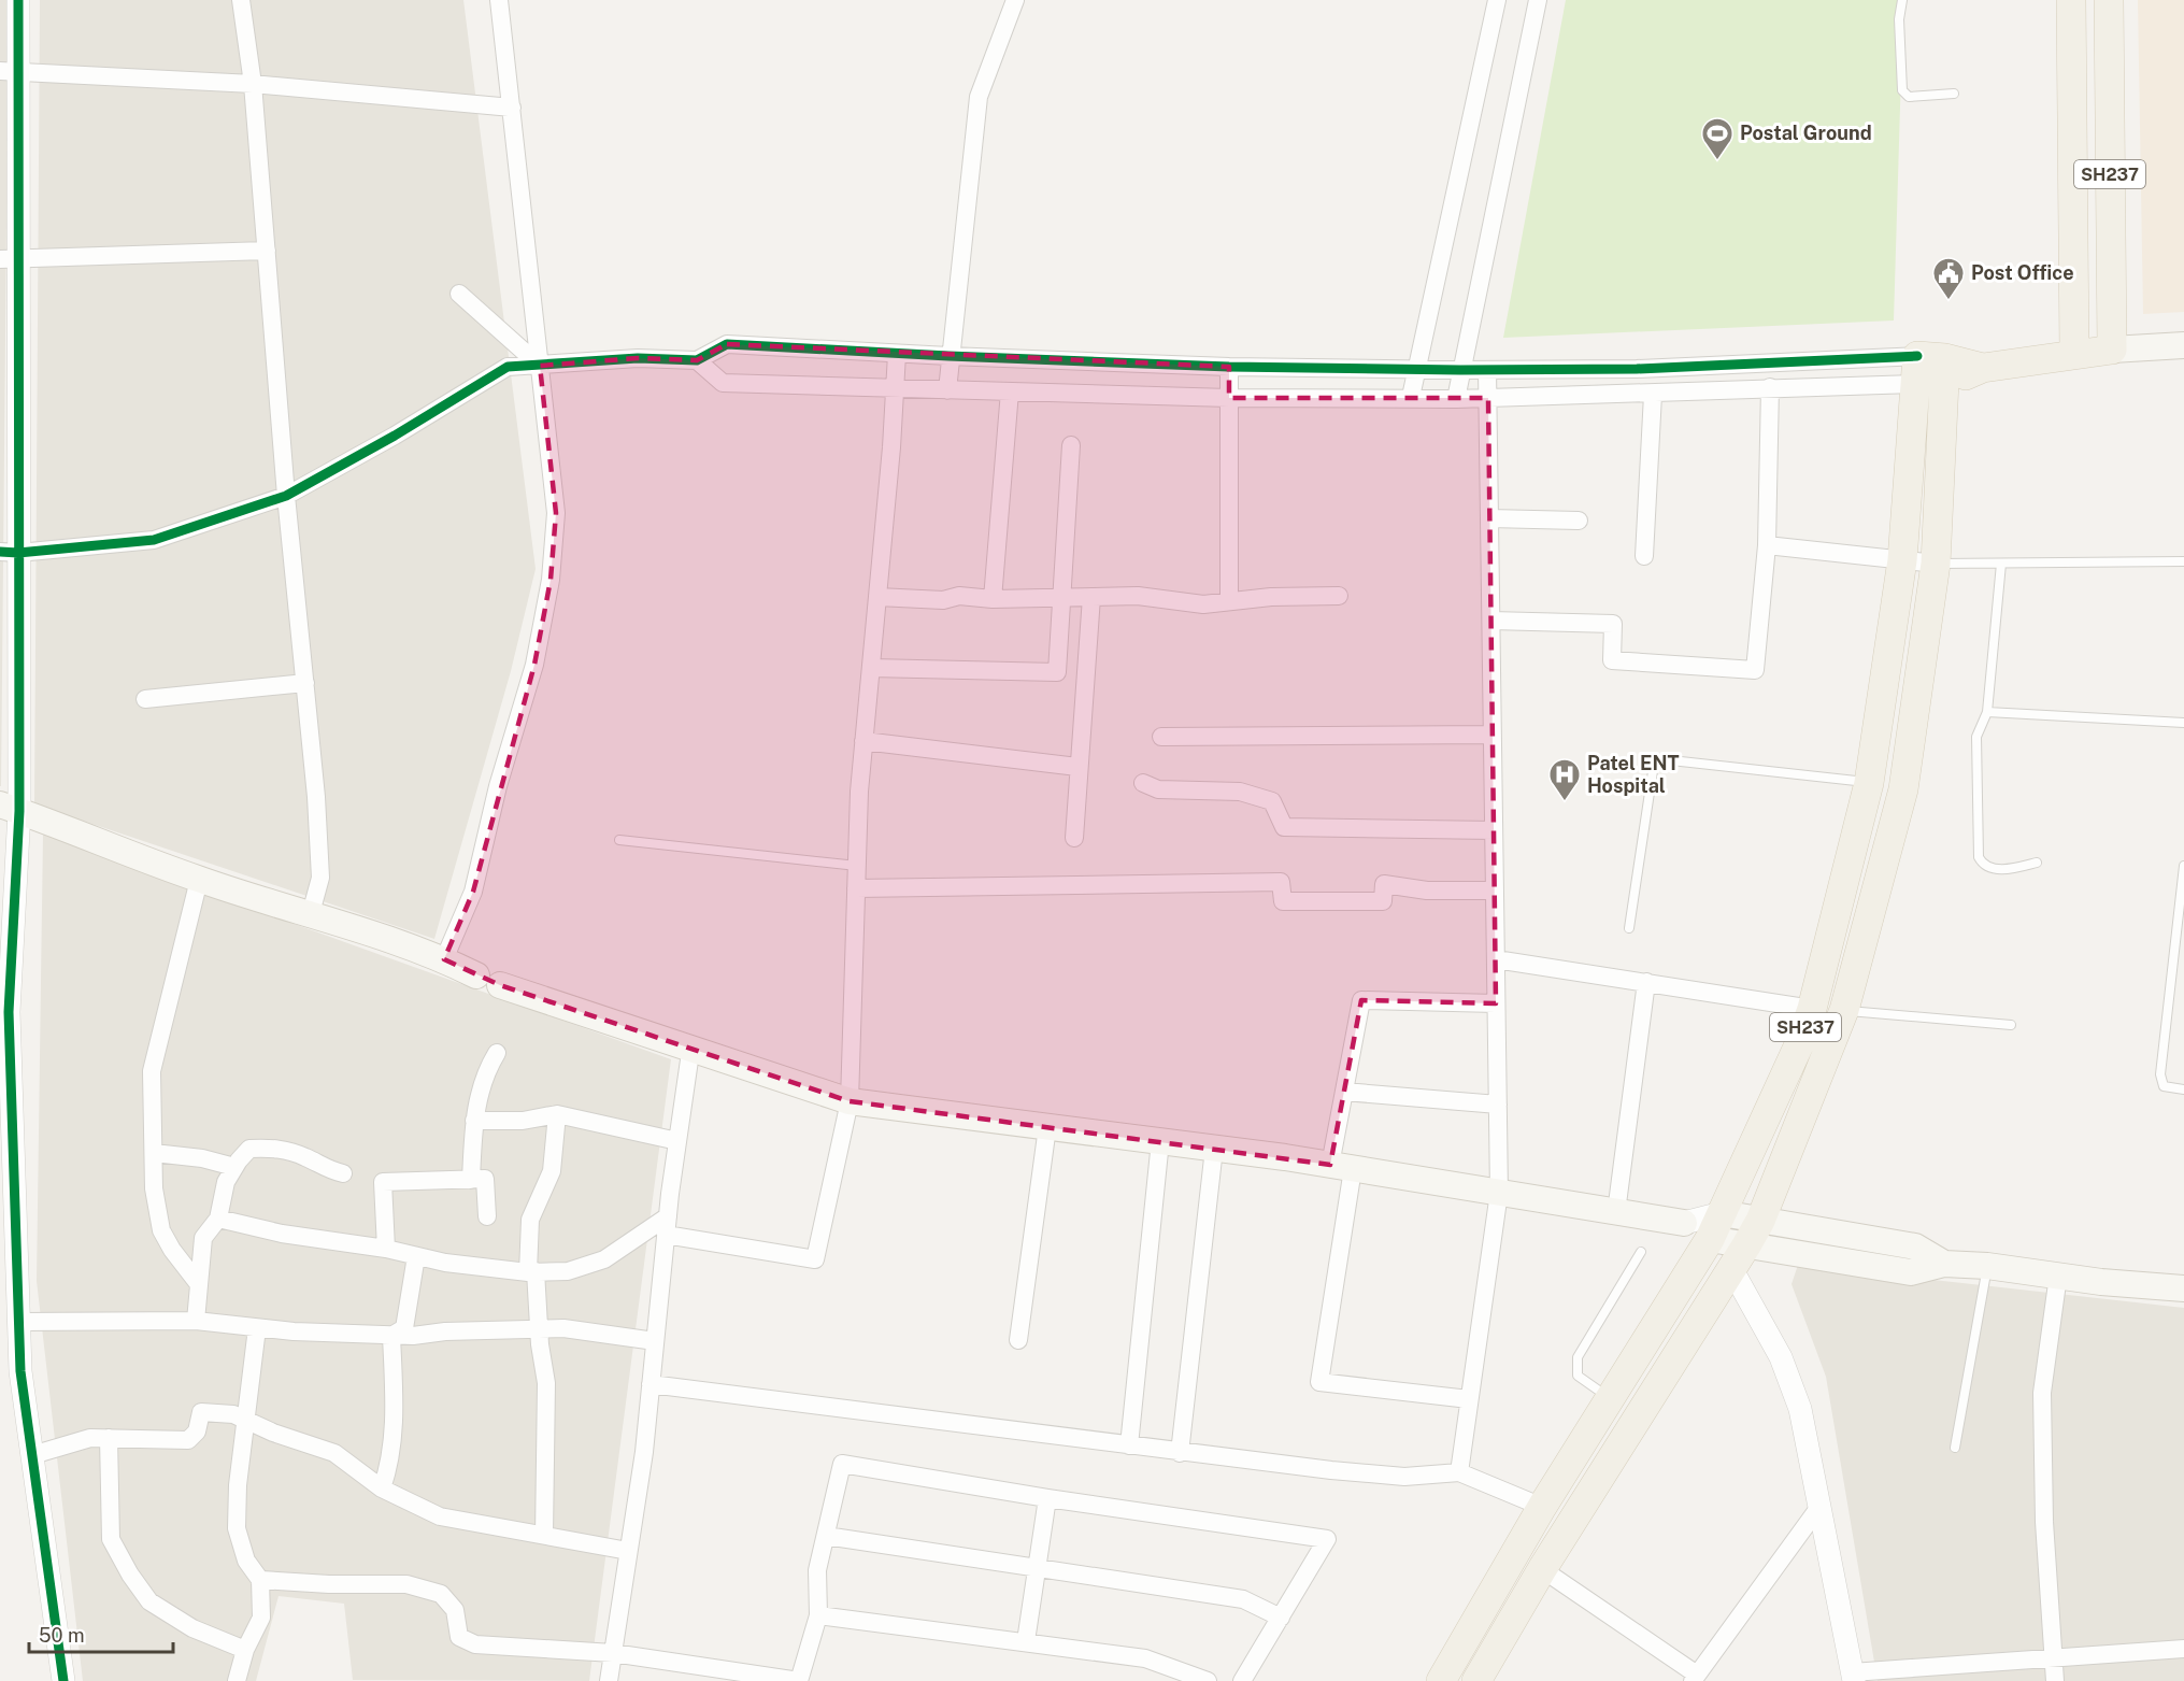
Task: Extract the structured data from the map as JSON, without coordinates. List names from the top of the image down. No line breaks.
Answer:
{"streets":{"main road":["SH237"]},"places":{"sports":["Postal Ground"],"public building":["Post Office"],"hospital":["Patel ENT Hospital"]},"scale_bar":"50 m"}
